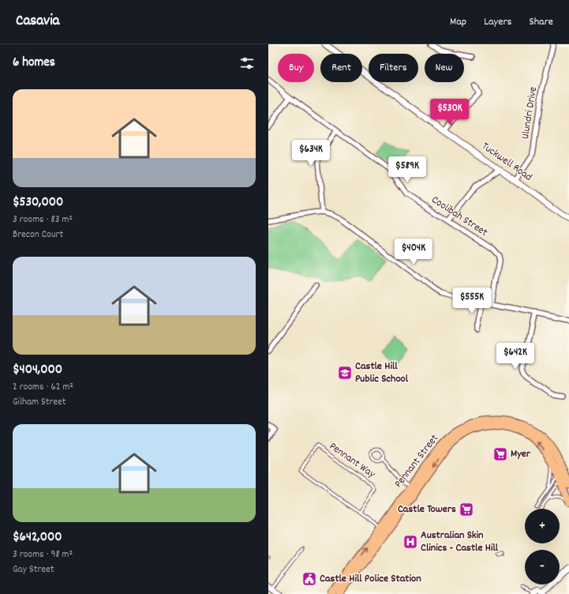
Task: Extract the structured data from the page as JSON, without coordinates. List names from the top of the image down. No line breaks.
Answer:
{"streets":{"main road":["Pennant Street"],"street":["Ulundri Drive","Tuckwell Road","Coolibah Street"],"lane":["Pennant Way"]},"crossings":[["Ulundri Drive","Tuckwell Road"],["Pennant Way","Pennant Street"]],"places":{"school or university":["Castle Hill Public School"],"supermarket":["Myer","Castle Towers"],"hospital":["Australian Skin Clinics - Castle Hill"],"public building":["Castle Hill Police Station"]},"page":{"header":"Casavia","nav":["Map","Layers","Share"],"heading":"6 homes","chip":["Buy","Rent","Filters","New"],"list":[{"name":"$530,000","note":"3 rooms · 83 m² · Brecon Court"},{"name":"$404,000","note":"2 rooms · 62 m² · Gilham Street"},{"name":"$642,000","note":"3 rooms · 98 m² · Gay Street"}],"price":["$530K","$634K","$589K","$404K","$555K","$642K"],"map_buttons":["+","−"]}}
